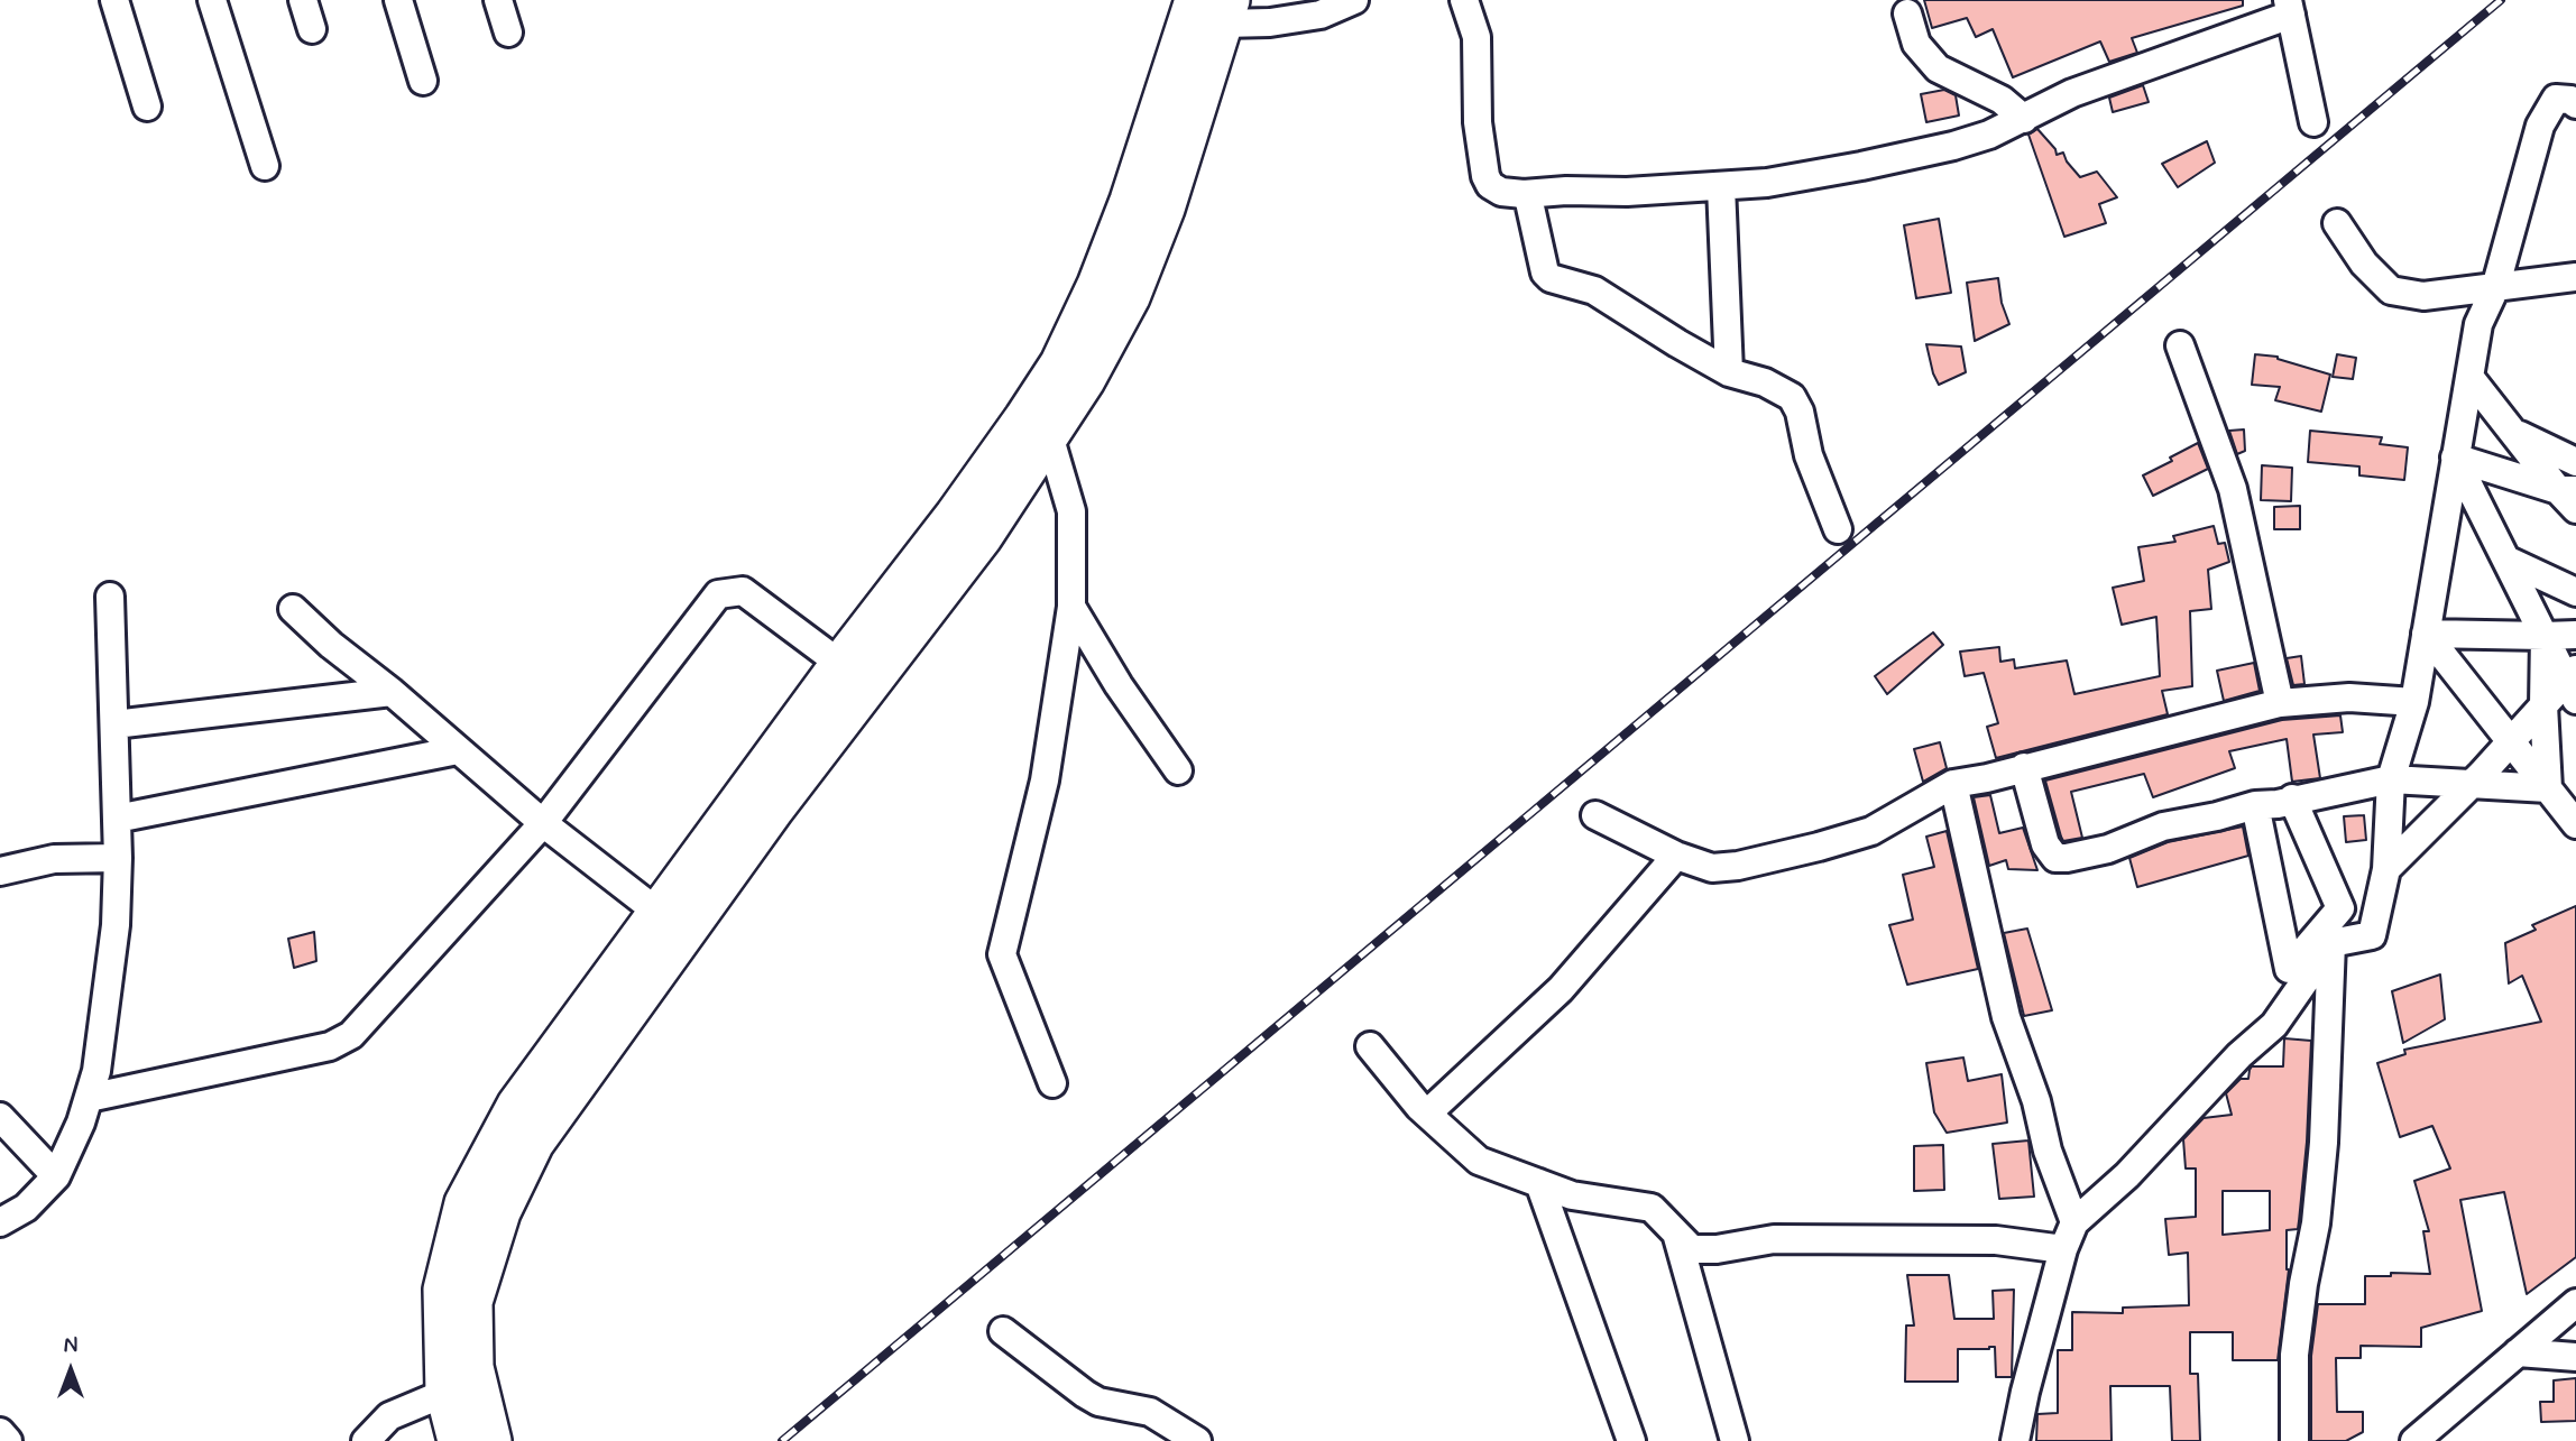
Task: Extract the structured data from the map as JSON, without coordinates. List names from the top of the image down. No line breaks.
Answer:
{"north":"top"}
